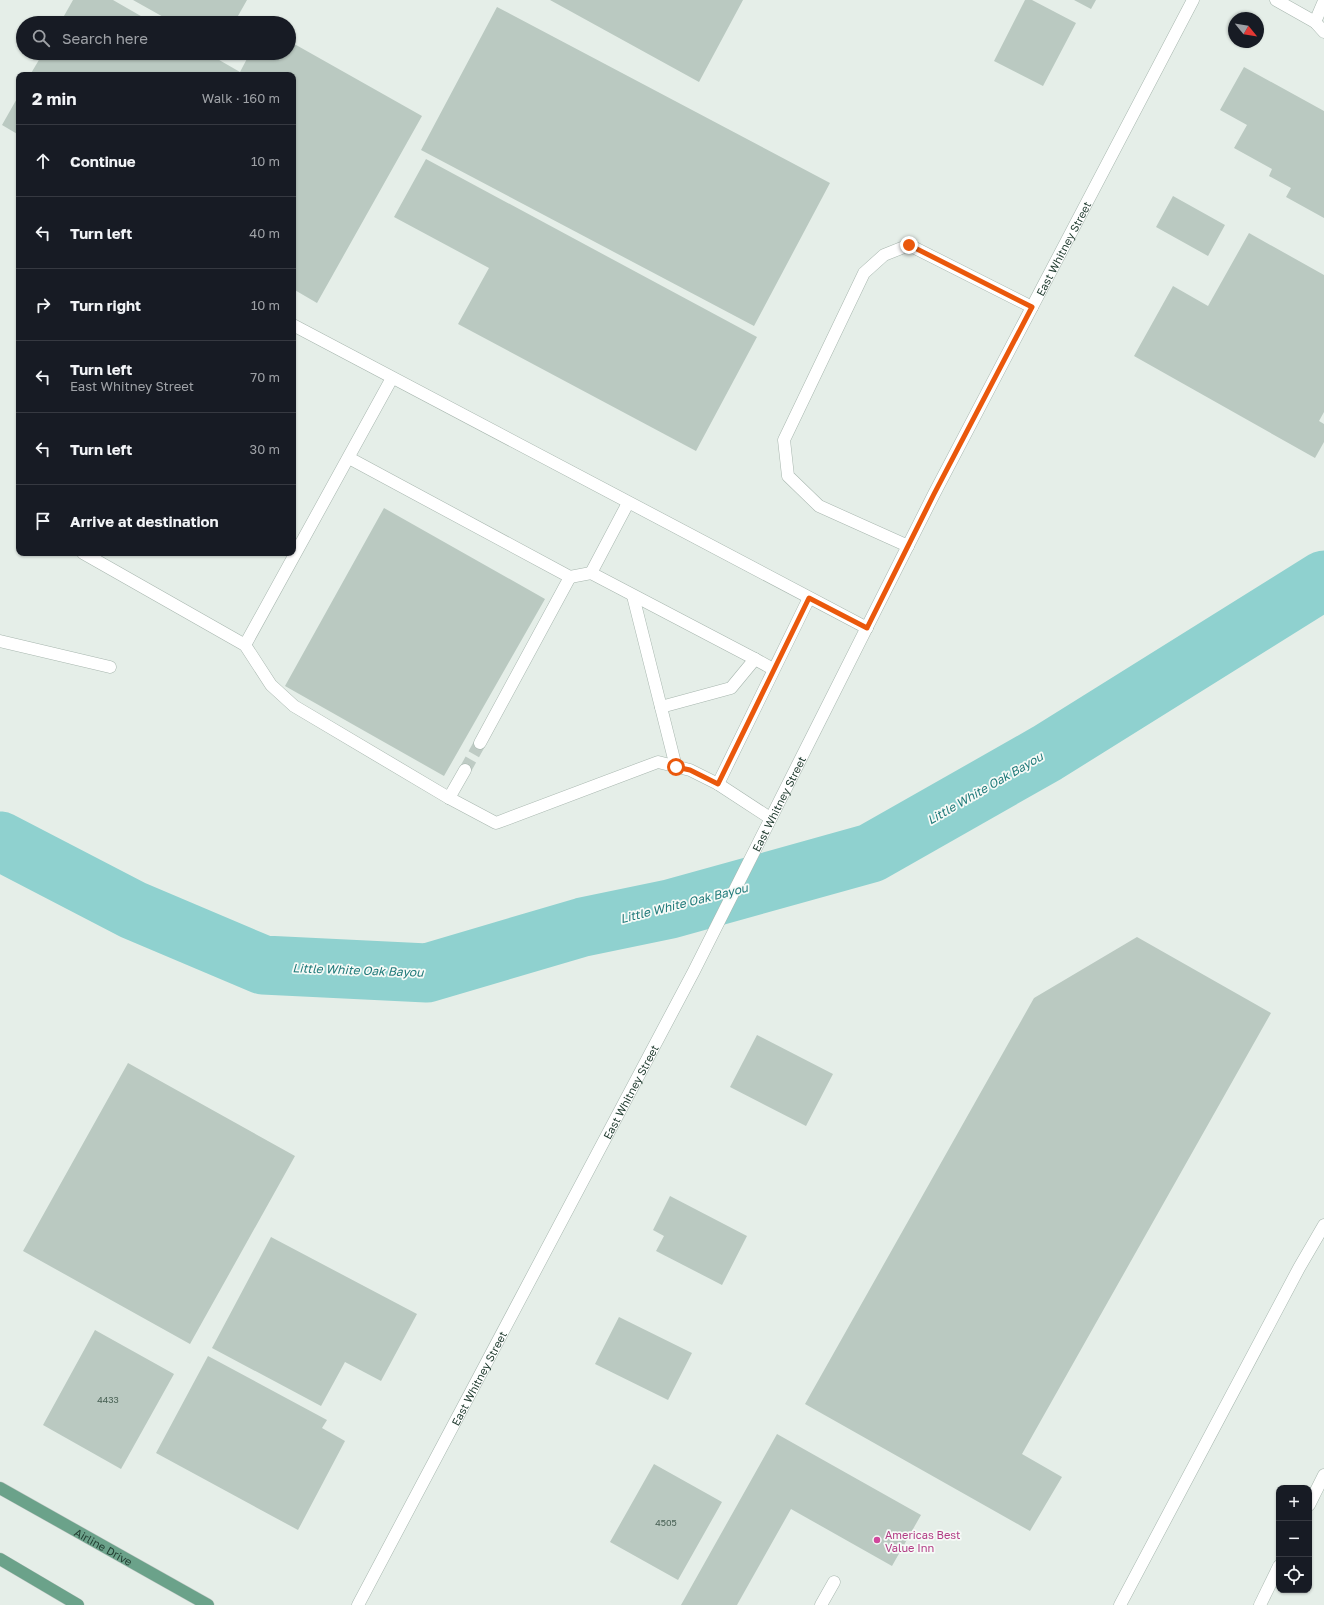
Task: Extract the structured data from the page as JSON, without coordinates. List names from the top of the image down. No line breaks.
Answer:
{"streets":{"main road":["Airline Drive"],"street":["East Whitney Street"]},"water":["Little White Oak Bayou"],"places":["Americas Best Value Inn"],"house_numbers":["4433","4505"],"north":"bottom right","page":{"search":"Search here","heading":["2 min","Walk · 160 m"],"list":[["Continue","10 m"],["Turn left","40 m"],["Turn right","10 m"],["Turn left","East Whitney Street","70 m"],["Turn left","30 m"],"Arrive at destination"],"map_buttons":["+","−"]}}
